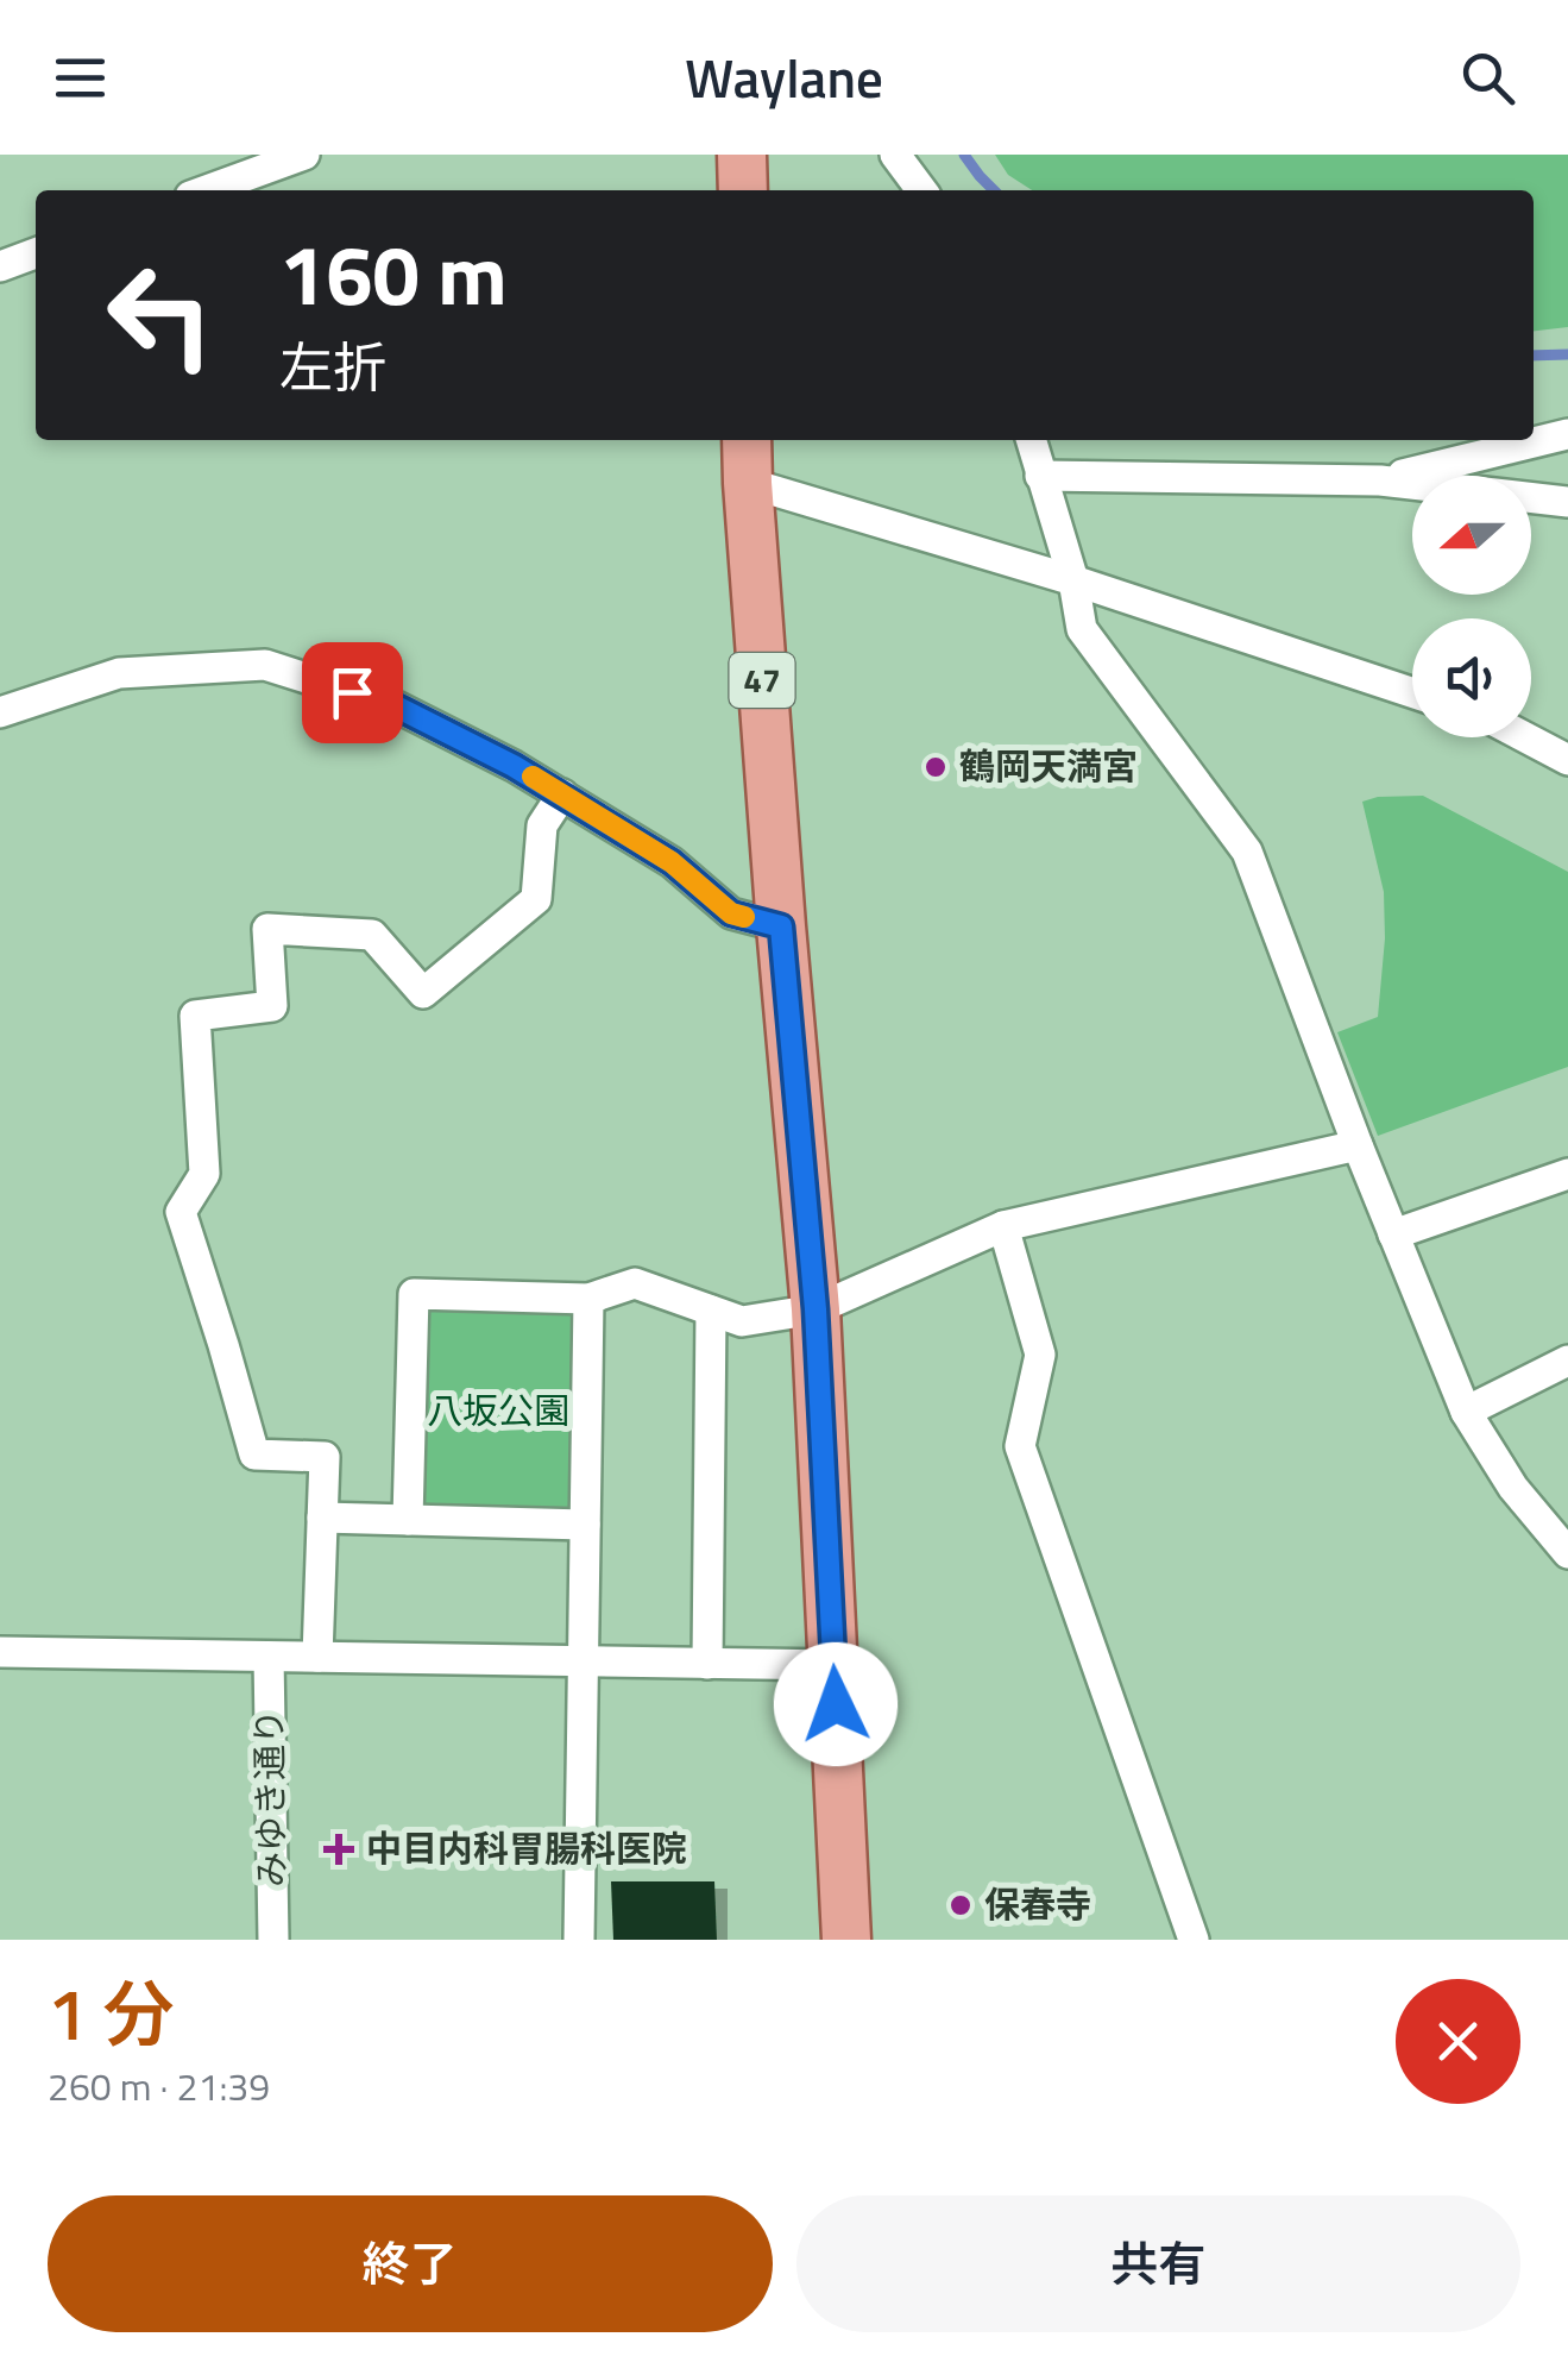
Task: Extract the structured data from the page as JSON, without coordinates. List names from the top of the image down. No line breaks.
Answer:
{"streets":{"main road":["47"],"street":["みゆき通り"]},"parks":["八坂公園"],"places":{"other":["鶴岡天満宮","保春寺"],"health":["中目内科胃腸科医院"]},"north":"left","page":{"header":"Waylane","turn":["160 m","左折"],"heading":["1 分","260 m · 21:39"],"buttons":["終了","共有"]}}
